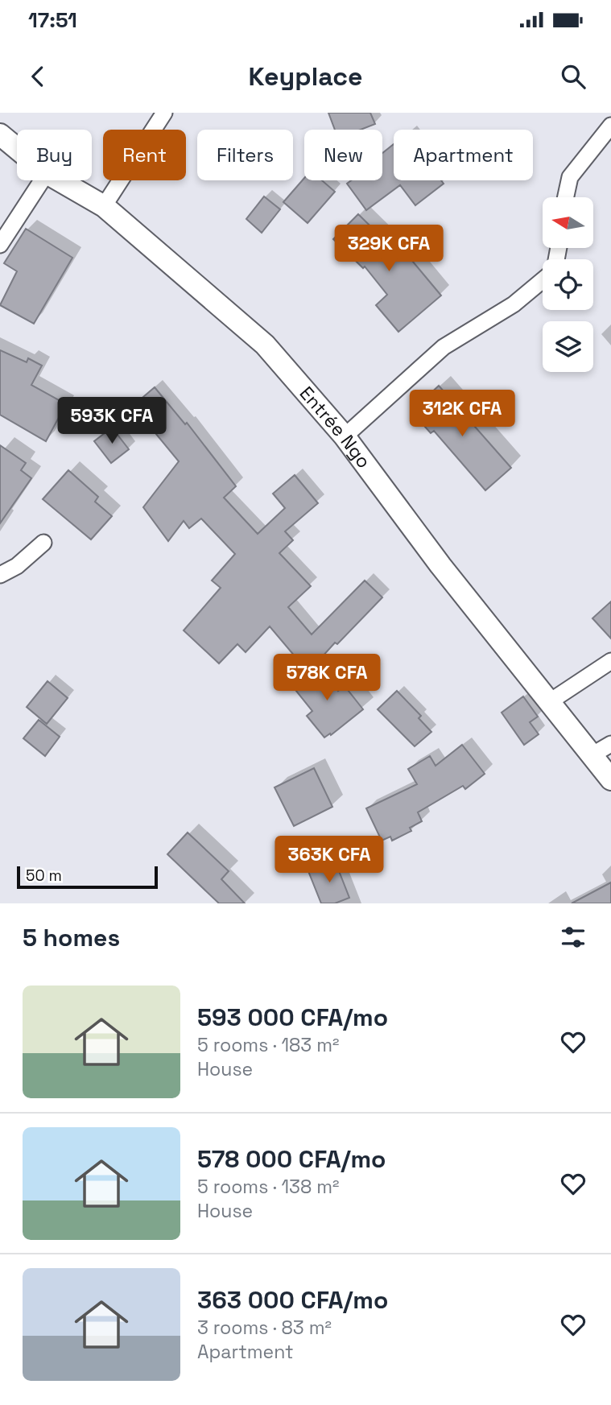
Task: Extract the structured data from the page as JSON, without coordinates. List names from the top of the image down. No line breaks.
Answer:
{"streets":{"street":["Entrée Ngo"]},"scale_bar":"50 m","north":"left","page":{"status":"17:51","header":"Keyplace","chip":["Buy","Rent","Filters","New","Apartment"],"price":["329K CFA","312K CFA","593K CFA","578K CFA","363K CFA"],"scale":"50 m","heading":"5 homes","list":[{"name":"593 000 CFA/mo","note":"5 rooms · 183 m² · House"},{"name":"578 000 CFA/mo","note":"5 rooms · 138 m² · House"},{"name":"363 000 CFA/mo","note":"3 rooms · 83 m² · Apartment"}]}}
